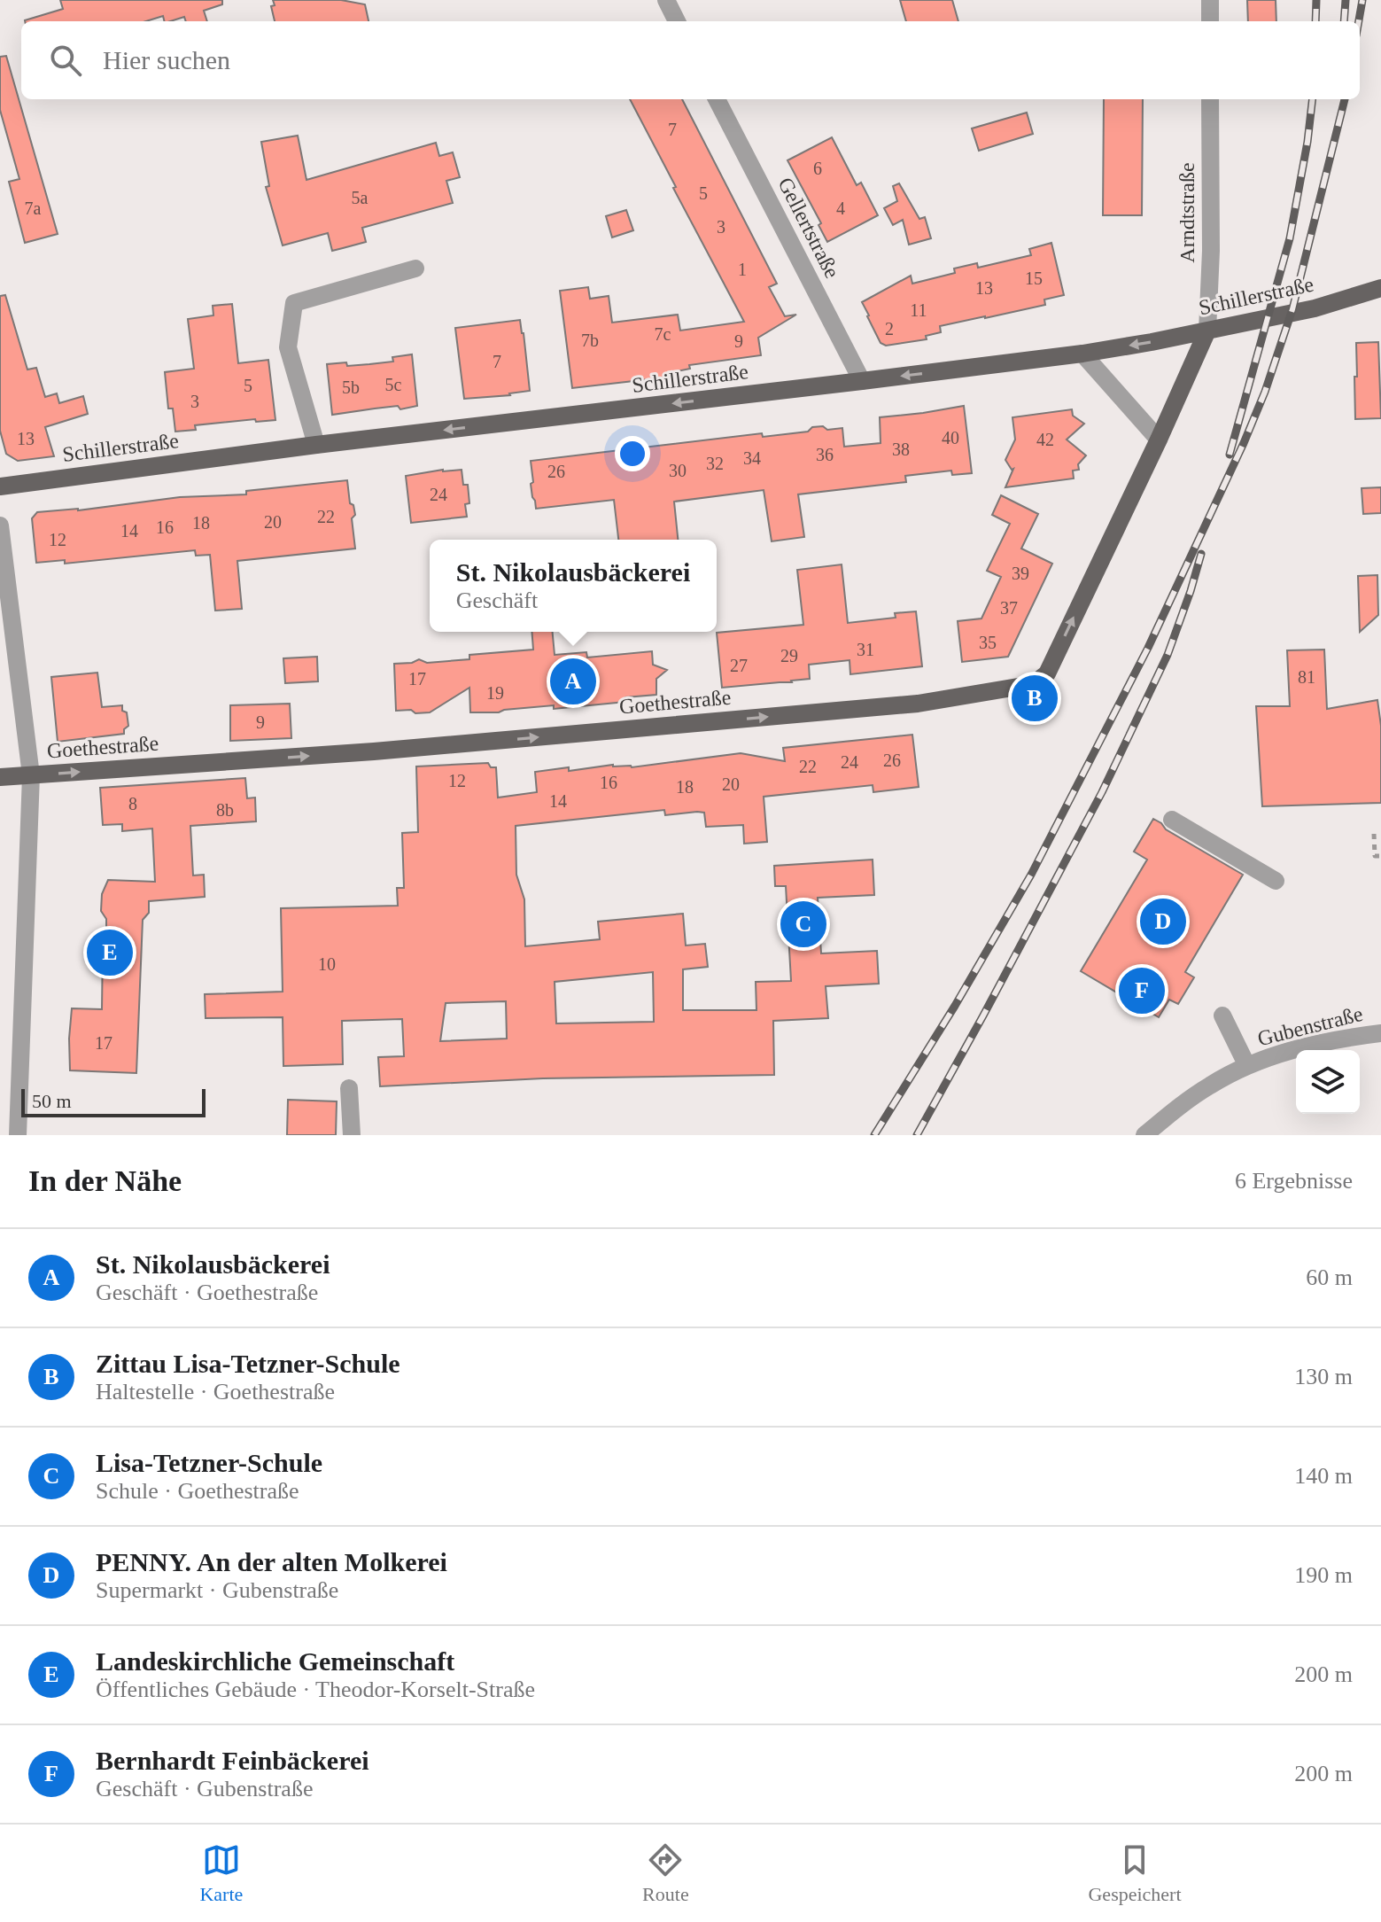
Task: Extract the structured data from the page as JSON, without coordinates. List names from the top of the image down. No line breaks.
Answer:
{"streets":{"main road":["Schillerstraße","Goethestraße"],"street":["Arndtstraße","Gellertstraße","Gubenstraße"]},"crossings":[["Arndtstraße","Schillerstraße"],["Arndtstraße","Goethestraße"],["Gellertstraße","Schillerstraße"],["Schillerstraße","Goethestraße"]],"one_way":["Schillerstraße","Goethestraße"],"house_numbers":["7","6","5","5a","7a","4","3","1","15","13","11","2","7c","7b","9","7","5c","5","5b","3","40","13","42","38","36","34","32","30","26","24","22","20","18","16","14","12","39","37","35","31","29","27","81","17","19","9","26","24","22","12","16","20","18","14","8","8b","10","17"],"scale_bar":"50 m","page":{"search":"Hier suchen","popup":["St. Nikolausbäckerei","Geschäft"],"pins":["A","B","D","C","E","F"],"scale":"50 m","heading":["In der Nähe","6 Ergebnisse"],"list":[{"mark":"A","name":"St. Nikolausbäckerei","note":"Geschäft · Goethestraße","value":"60 m"},{"mark":"B","name":"Zittau Lisa-Tetzner-Schule","note":"Haltestelle · Goethestraße","value":"130 m"},{"mark":"C","name":"Lisa-Tetzner-Schule","note":"Schule · Goethestraße","value":"140 m"},{"mark":"D","name":"PENNY. An der alten Molkerei","note":"Supermarkt · Gubenstraße","value":"190 m"},{"mark":"E","name":"Landeskirchliche Gemeinschaft","note":"Öffentliches Gebäude · Theodor-Korselt-Straße","value":"200 m"},{"mark":"F","name":"Bernhardt Feinbäckerei","note":"Geschäft · Gubenstraße","value":"200 m"}],"nav":["Karte","Route","Gespeichert"]}}
